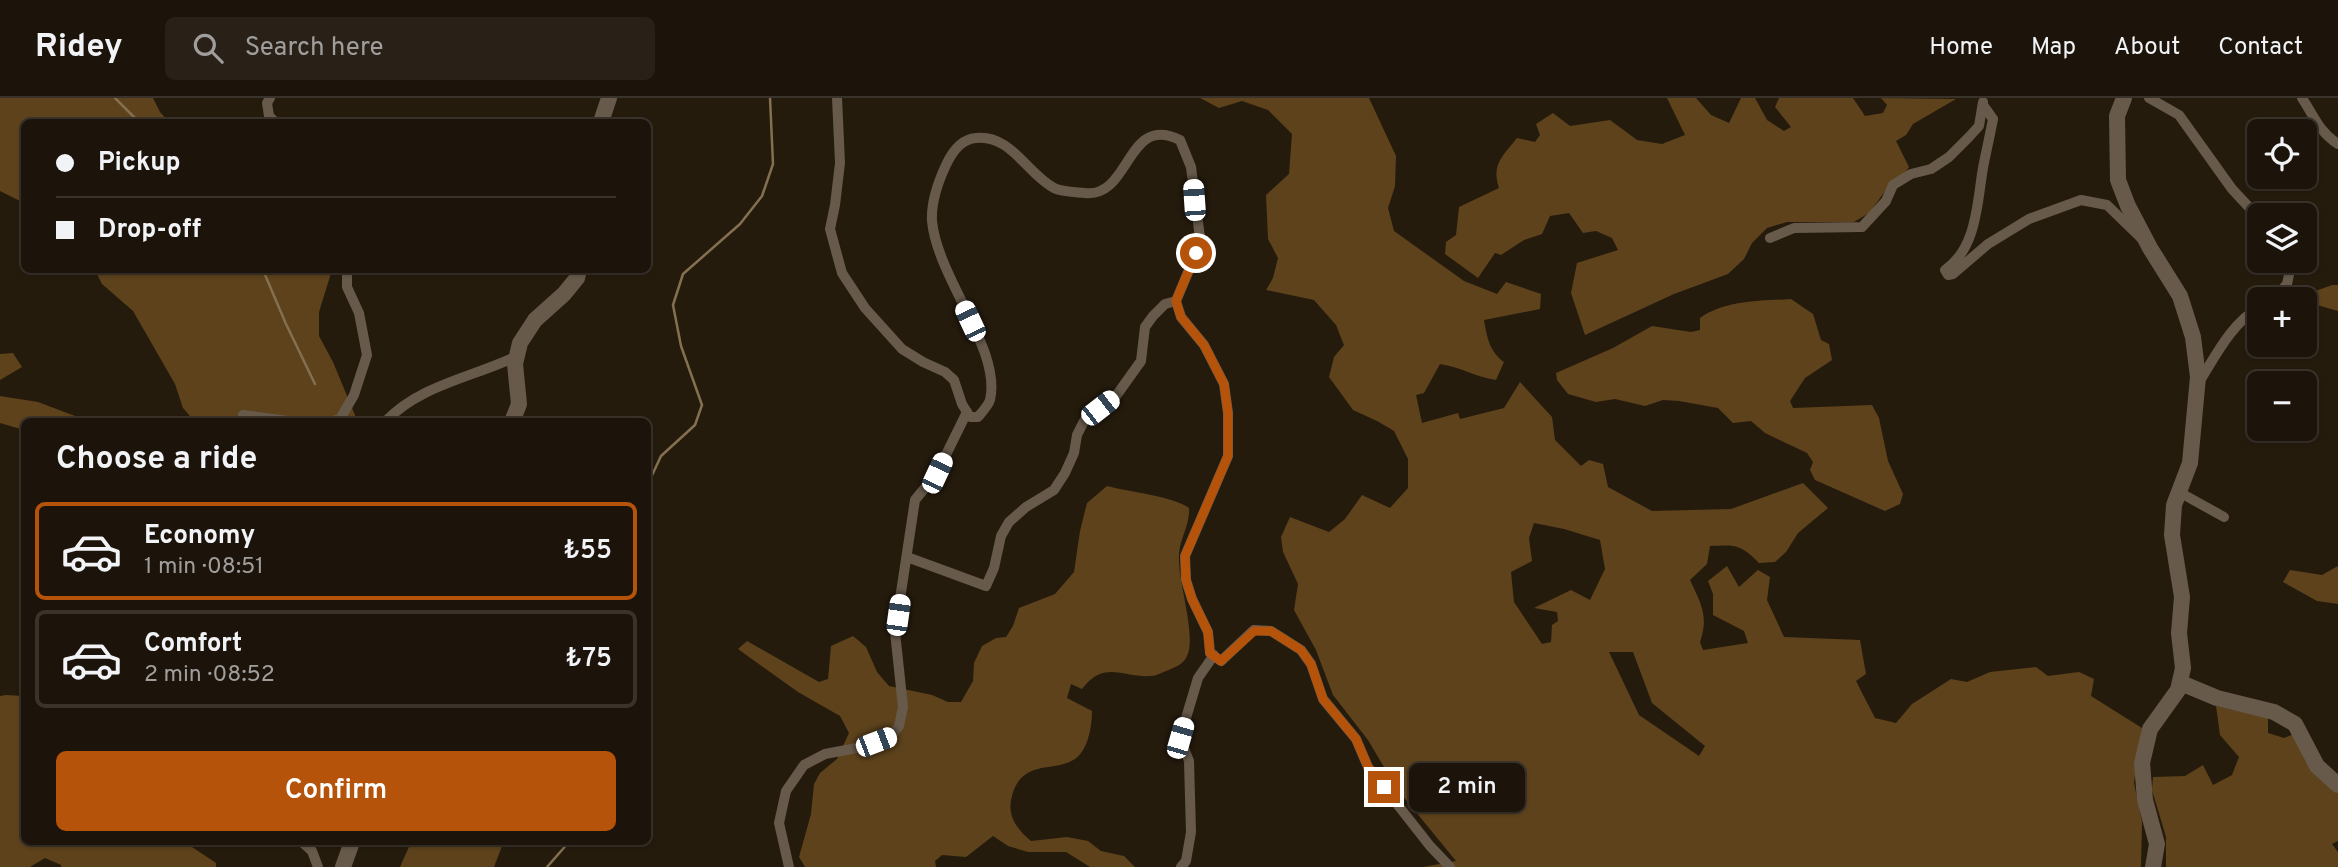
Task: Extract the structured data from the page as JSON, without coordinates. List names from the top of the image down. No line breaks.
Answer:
{"page":{"header":"Ridey","search":"Search here","nav":["Home","Map","About","Contact"],"map_buttons":["+","−"],"banner":["Pickup","Drop-off"],"heading":"Choose a ride","list":[{"name":"Economy","note":"1 min · 08:51","value":"₺55"},{"name":"Comfort","note":"2 min · 08:52","value":"₺75"}],"buttons":"Confirm","bubble":"2 min"}}
